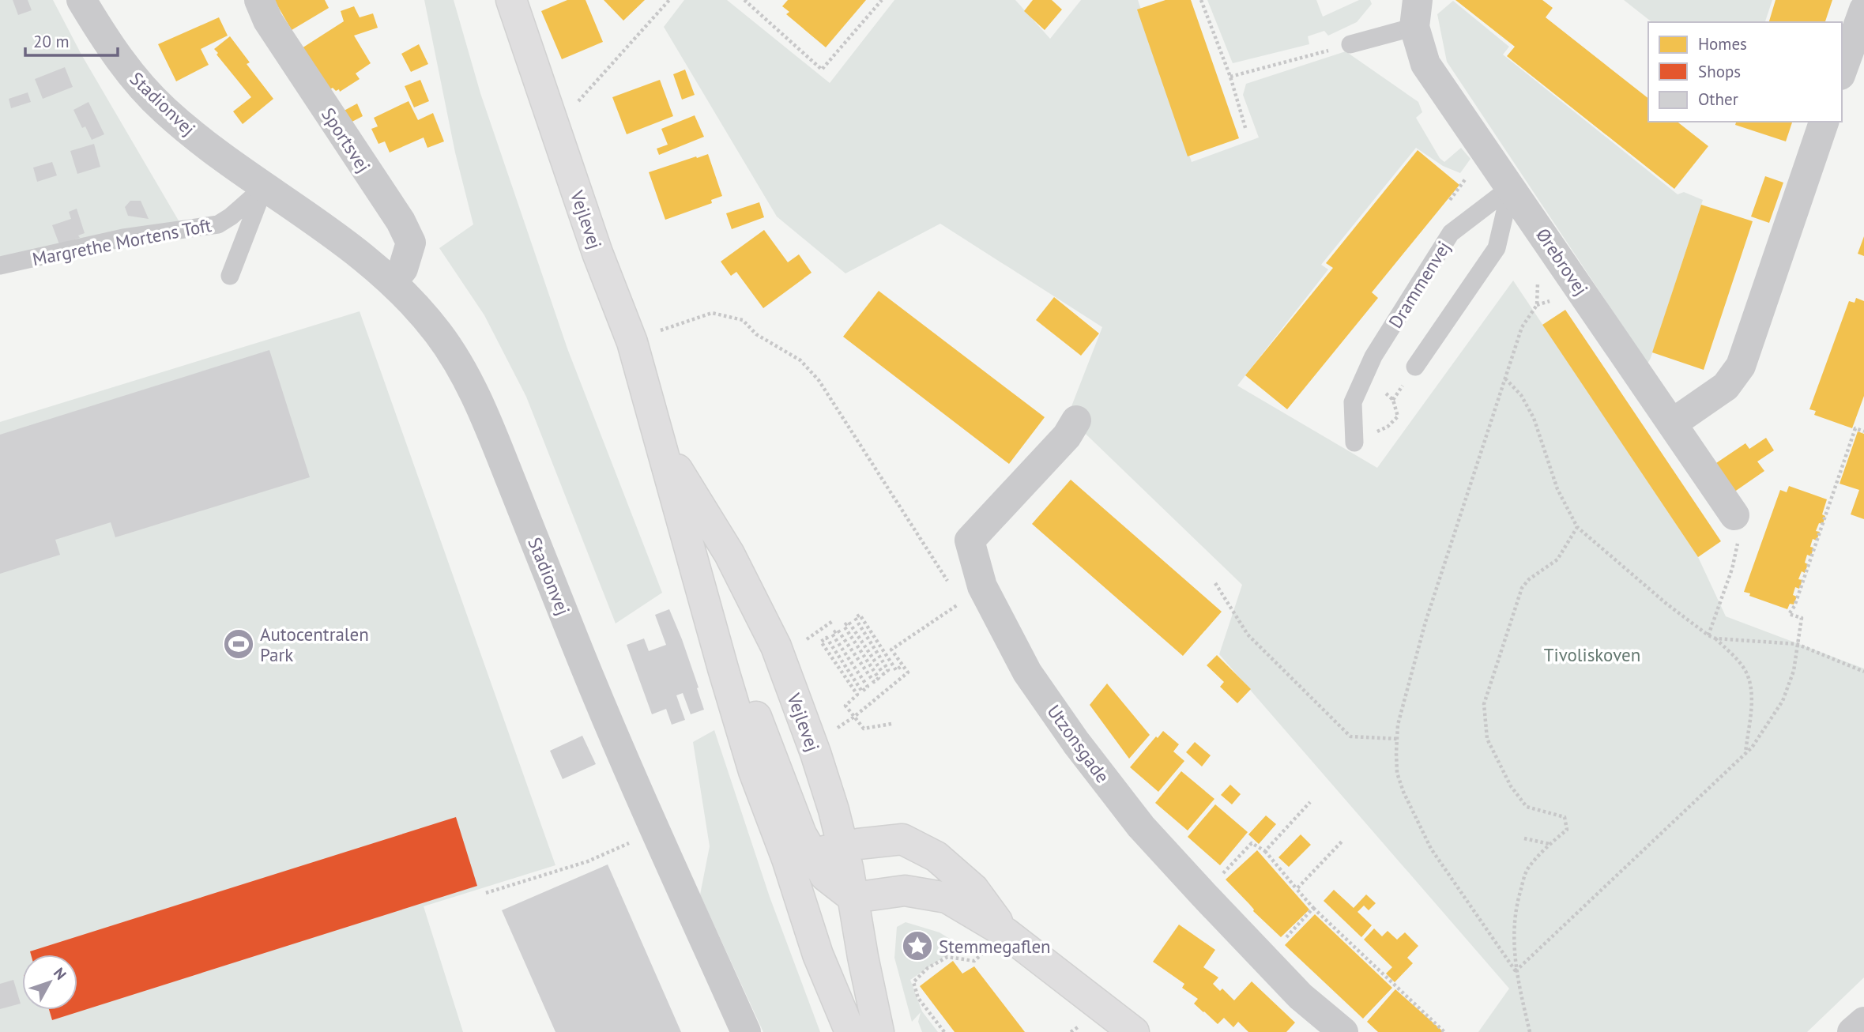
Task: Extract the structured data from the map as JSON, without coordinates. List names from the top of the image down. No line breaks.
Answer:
{"streets":{"main road":["Vejlevej"],"street":["Stadionvej","Sportsvej","Ørebrovej","Utzonsgade"],"lane":["Margrethe Mortens Toft","Drammenvej"]},"crossings":[["Stadionvej","Sportsvej"],["Stadionvej","Margrethe Mortens Toft"],["Ørebrovej","Drammenvej"]],"parks":["Tivoliskoven"],"places":{"sports":["Autocentralen Park"],"place":["Stemmegaflen"]},"legend":["Homes","Shops","Other"],"scale_bar":"20 m","north":"top right"}
